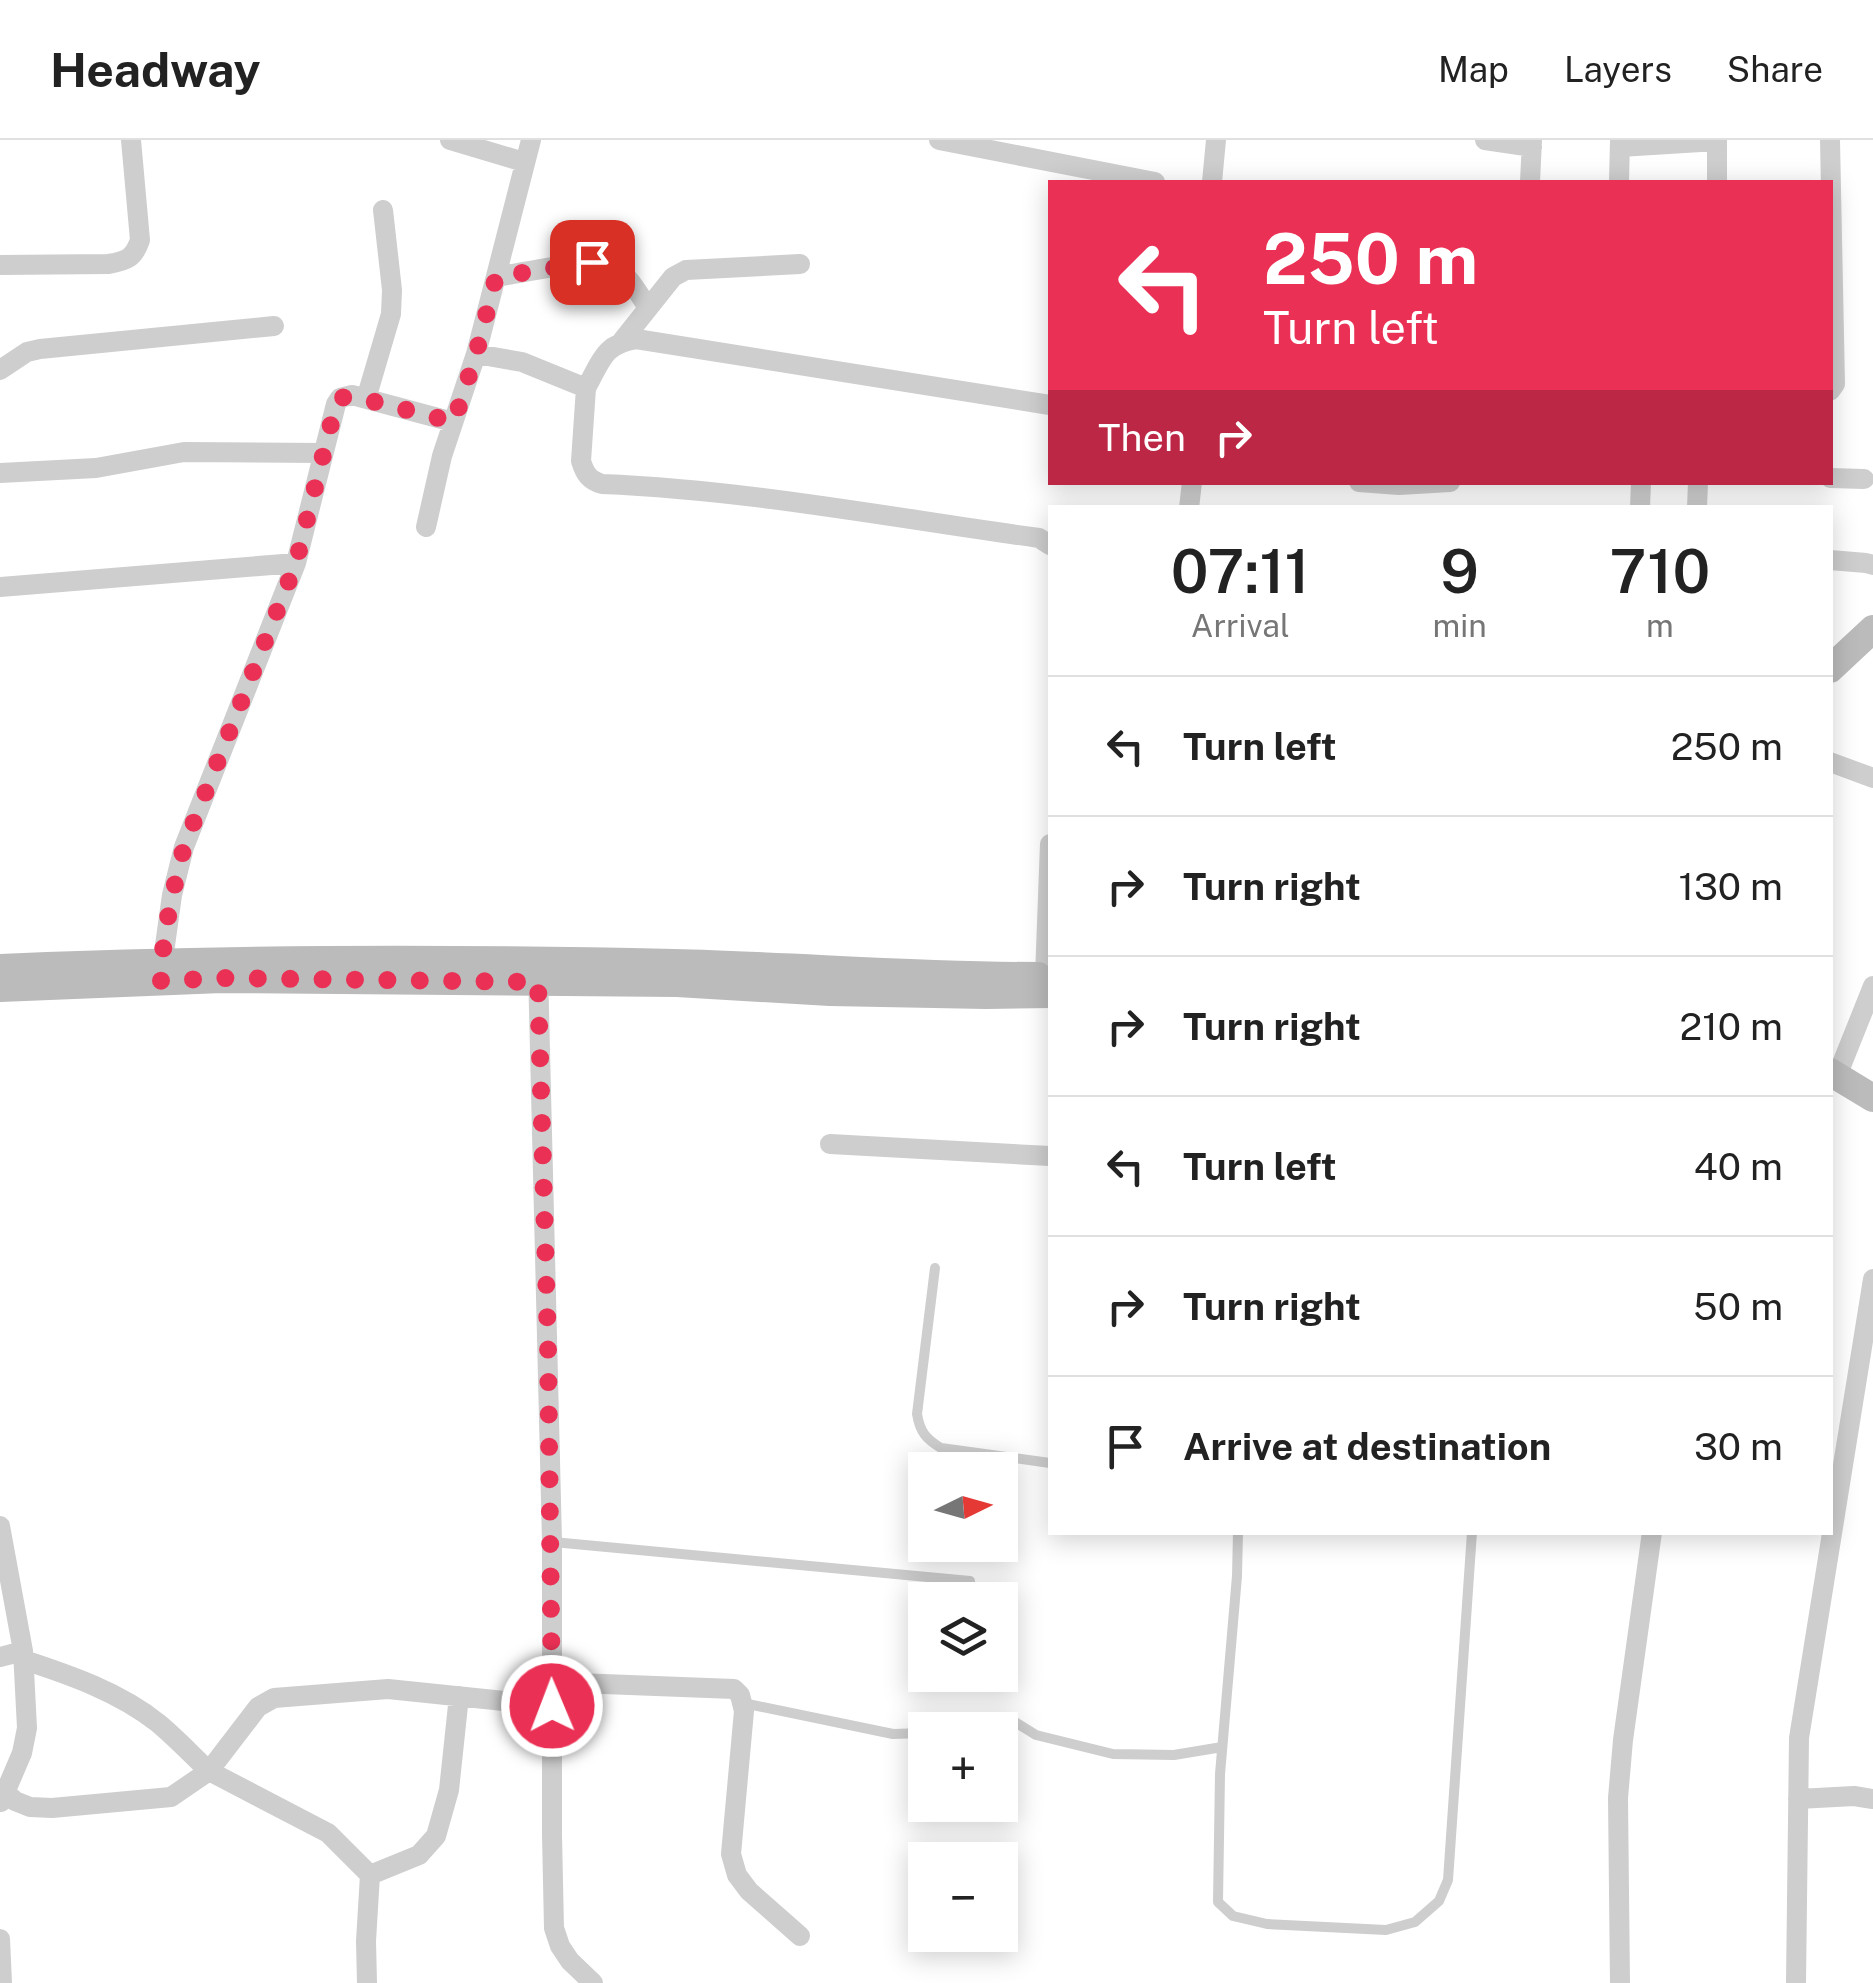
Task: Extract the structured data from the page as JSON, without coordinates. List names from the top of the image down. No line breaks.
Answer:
{"north":"right","page":{"header":"Headway","nav":["Map","Layers","Share"],"turn":["250 m","Turn left"],"then":"Then","eta":["07:11","Arrival","9","min","710","m"],"list":[{"name":"Turn left","value":"250 m"},{"name":"Turn right","value":"130 m"},{"name":"Turn right","value":"210 m"},{"name":"Turn left","value":"40 m"},{"name":"Turn right","value":"50 m"},{"name":"Arrive at destination","value":"30 m"}],"map_buttons":["+","−"]}}
